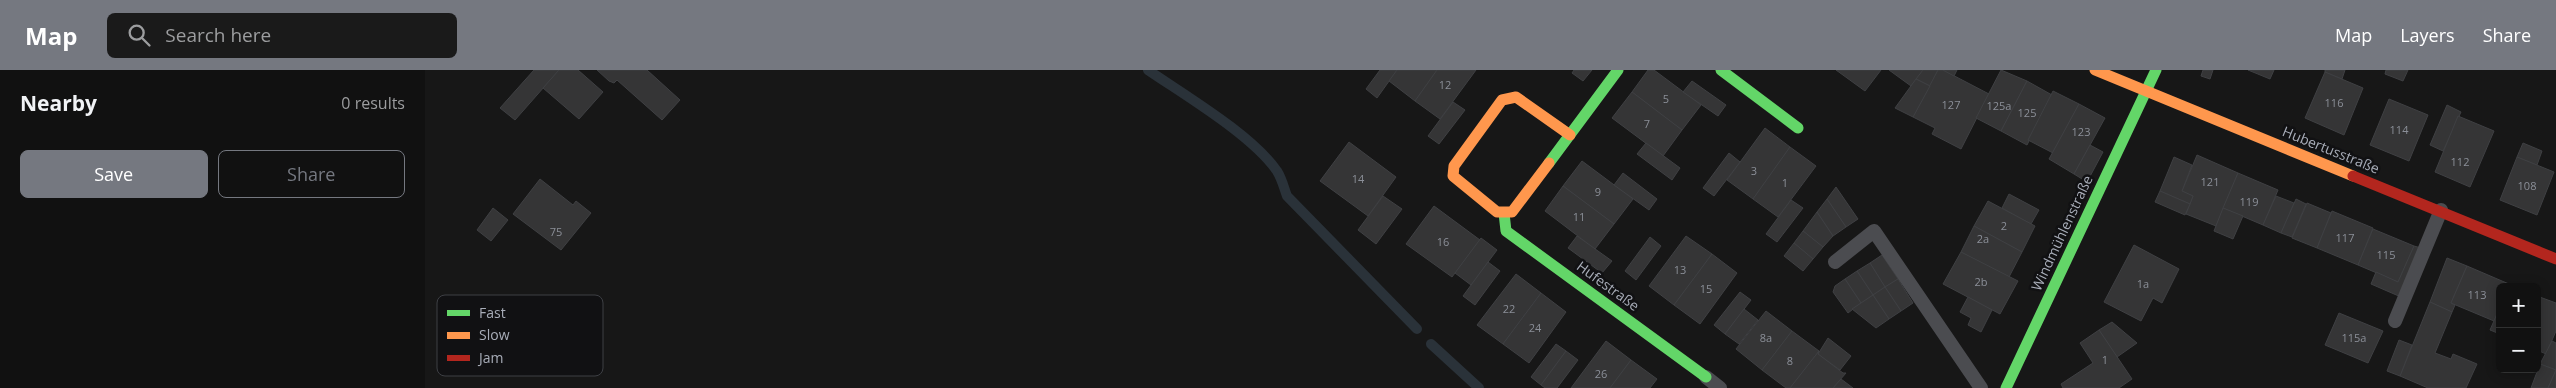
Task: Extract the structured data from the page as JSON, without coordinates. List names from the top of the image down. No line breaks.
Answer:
{"streets":{"street":["Hubertusstraße","Windmühlenstraße","Hufestraße"]},"crossings":[["Hubertusstraße","Windmühlenstraße"]],"house_numbers":["12","5","116","127","125a","125","7","114","123","112","3","14","121","1","108","9","119","11","2","75","117","2a","16","115","13","2b","1a","15","113","22","24","8a","115a","1","8","26"],"legend":["Fast","Slow","Jam"],"page":{"header":"Map","search":"Search here","nav":["Map","Layers","Share"],"heading":["Nearby","0 results"],"buttons":["Save","Share"],"map_buttons":["+","−"]}}
